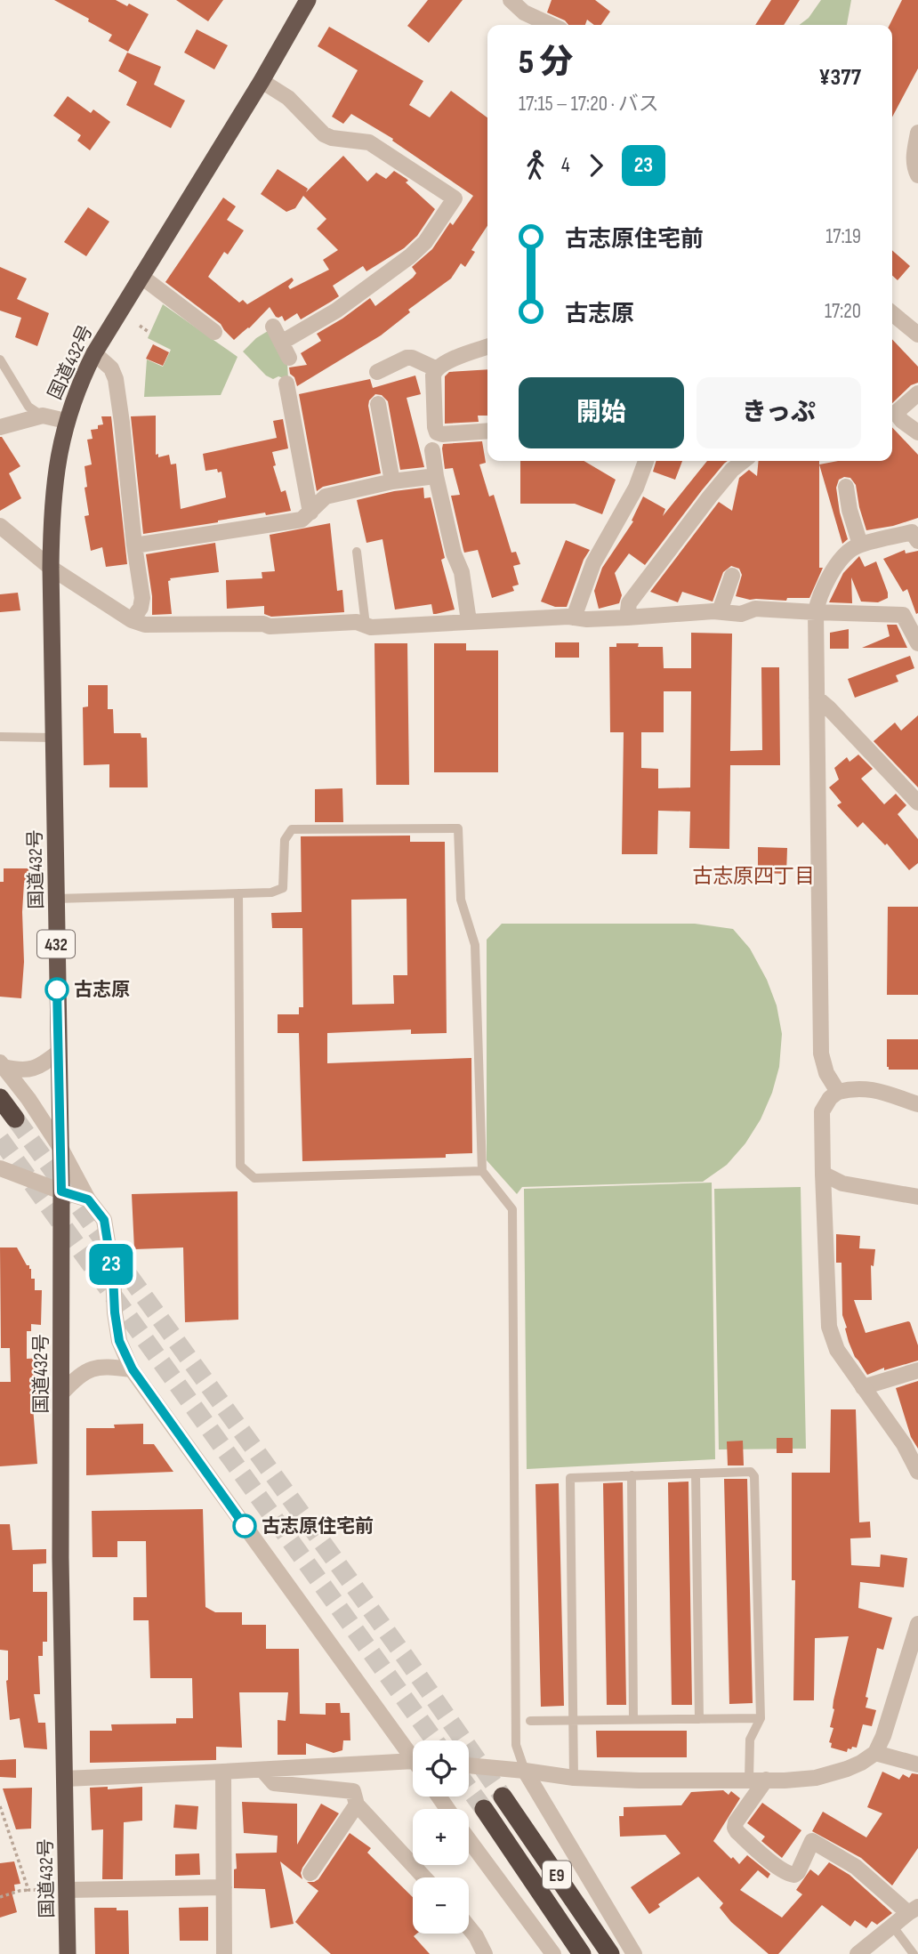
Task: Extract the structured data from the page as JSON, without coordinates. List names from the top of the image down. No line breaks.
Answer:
{"streets":{"highway":["国道432号","432","E9"]},"districts":["古志原四丁目"],"places":["古志原","古志原住宅前"],"lines":["bus line 23"],"page":{"on_map":"23","heading":["5 分","17:15 – 17:20 · バス","¥377"],"legs":["4","23"],"list":[{"name":"古志原住宅前","value":"17:19"},{"name":"古志原","value":"17:20"}],"buttons":["開始","きっぷ"],"map_buttons":["+","−"]}}
